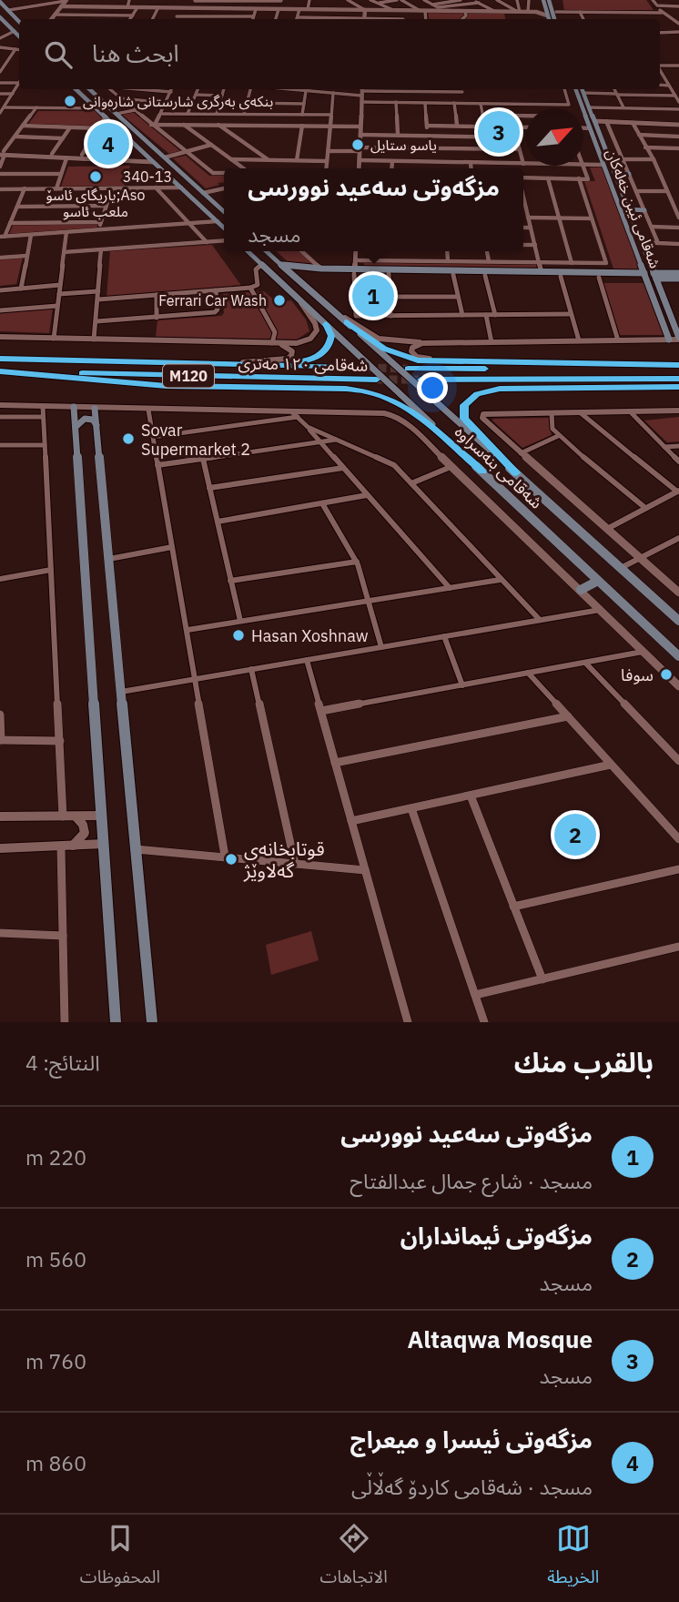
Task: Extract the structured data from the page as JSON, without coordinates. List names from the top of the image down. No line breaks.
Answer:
{"streets":{"highway":["شەقامی ١٢٠ مەتری","M120"],"main road":["شەقامی ئیبن خەلەکان","شەقامی بنەسراوە"],"street":["340-13"]},"places":["بنكەی بەرگری شارستانی شارەوانی","ياسو ستايل","یاریگای ئاسۆ;Aso ملعب ئاسو","Ferrari Car Wash","Sovar Supermarket 2","Hasan Xoshnaw","سوفا","قوتابخانەی گەلاوێژ"],"north":"top right","page":{"search":"ابحث هنا","pins":["3","4","1","2"],"popup":["مزگەوتی سەعید نوورسی","مسجد"],"heading":["بالقرب منك","النتائج: 4"],"list":[{"mark":"1","name":"مزگەوتی سەعید نوورسی","note":"مسجد · شارع جمال عبدالفتاح","value":"220 m"},{"mark":"2","name":"مزگەوتی ئیمانداران","note":"مسجد","value":"560 m"},{"mark":"3","name":"Altaqwa Mosque","note":"مسجد","value":"760 m"},{"mark":"4","name":"مزگەوتی ئیسرا و میعراج","note":"مسجد · شەقامی کاردۆ گەڵاڵی","value":"860 m"}],"nav":["الخريطة","الاتجاهات","المحفوظات"]}}
